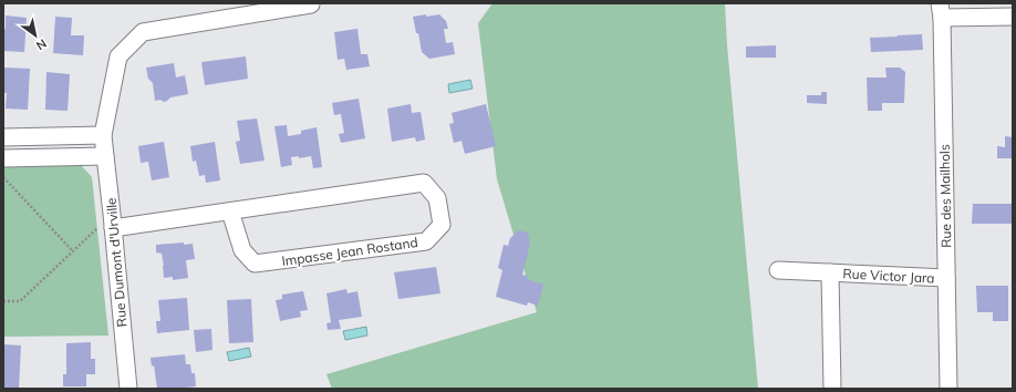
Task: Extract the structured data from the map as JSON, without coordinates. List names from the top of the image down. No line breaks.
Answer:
{"streets":{"street":["Rue des Mailhols","Impasse Jean Rostand","Rue Dumont d'Urville","Rue Victor Jara"]},"crossings":[["Rue des Mailhols","Rue Victor Jara"],["Impasse Jean Rostand","Rue Dumont d'Urville"]],"north":"bottom right"}
